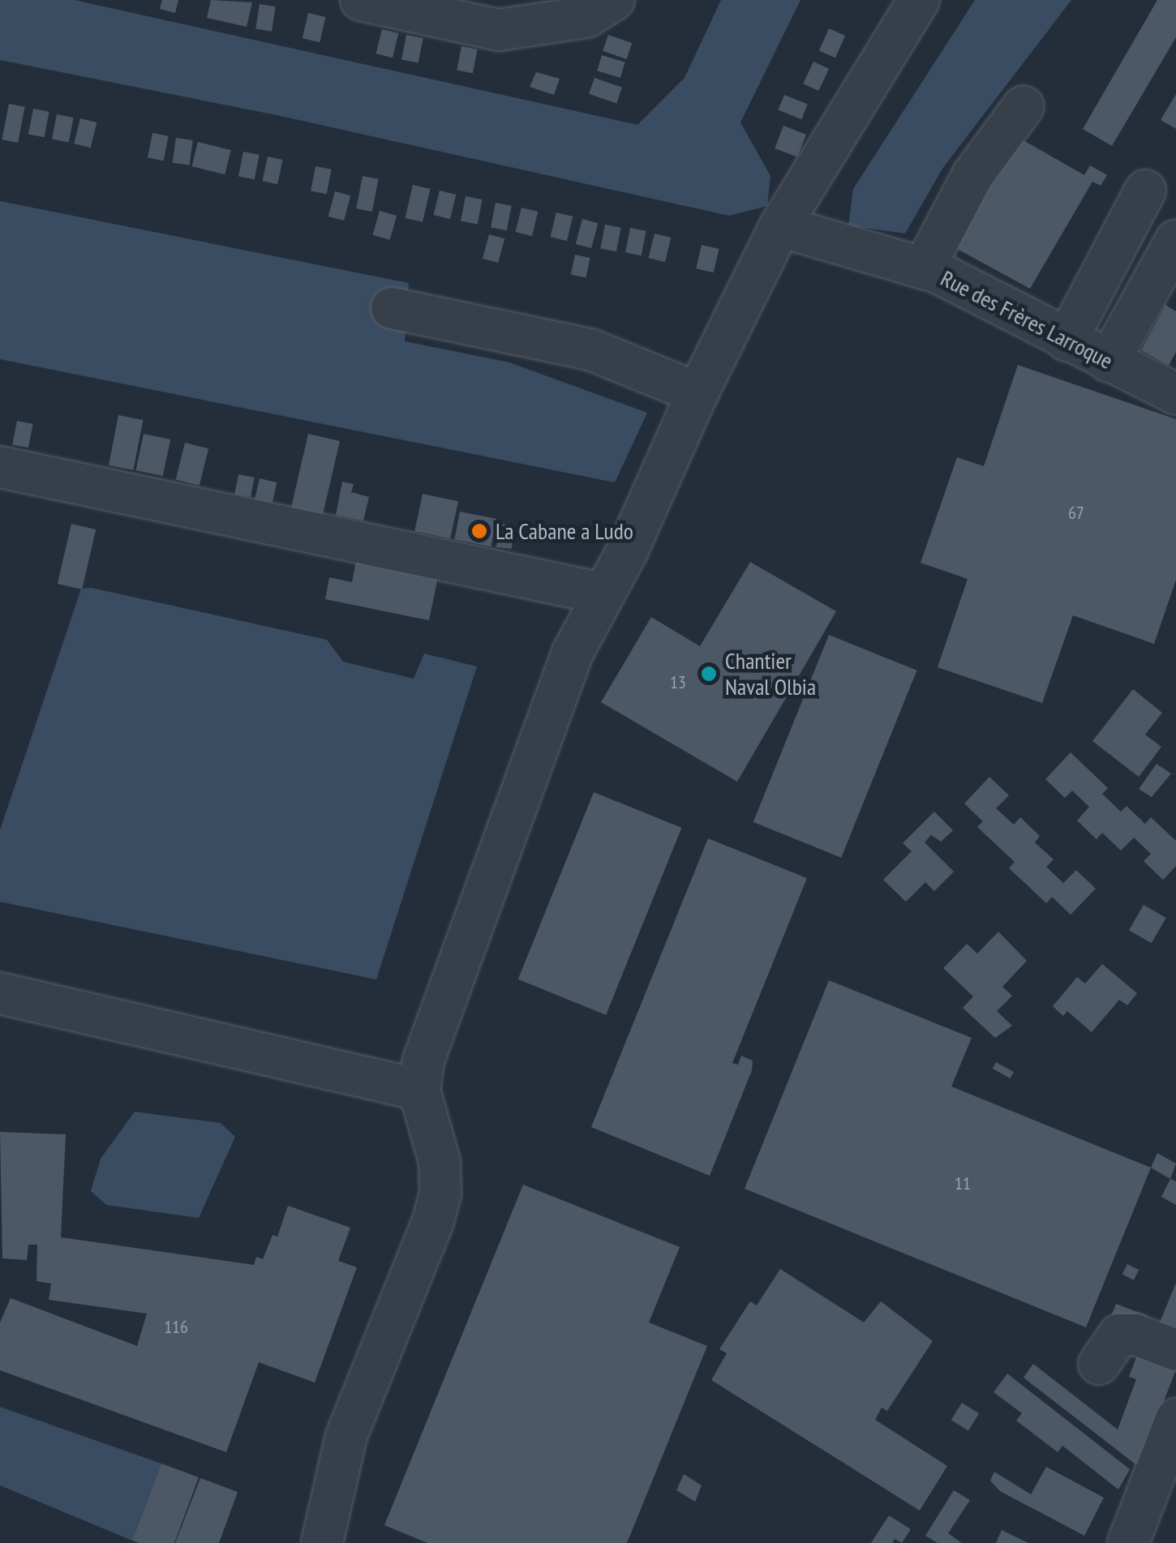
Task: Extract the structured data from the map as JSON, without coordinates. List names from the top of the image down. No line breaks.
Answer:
{"streets":{"street":["Rue des Frères Larroque"]},"places":["La Cabane a Ludo","Chantier Naval Olbia"],"house_numbers":["67","13","11","116"]}
